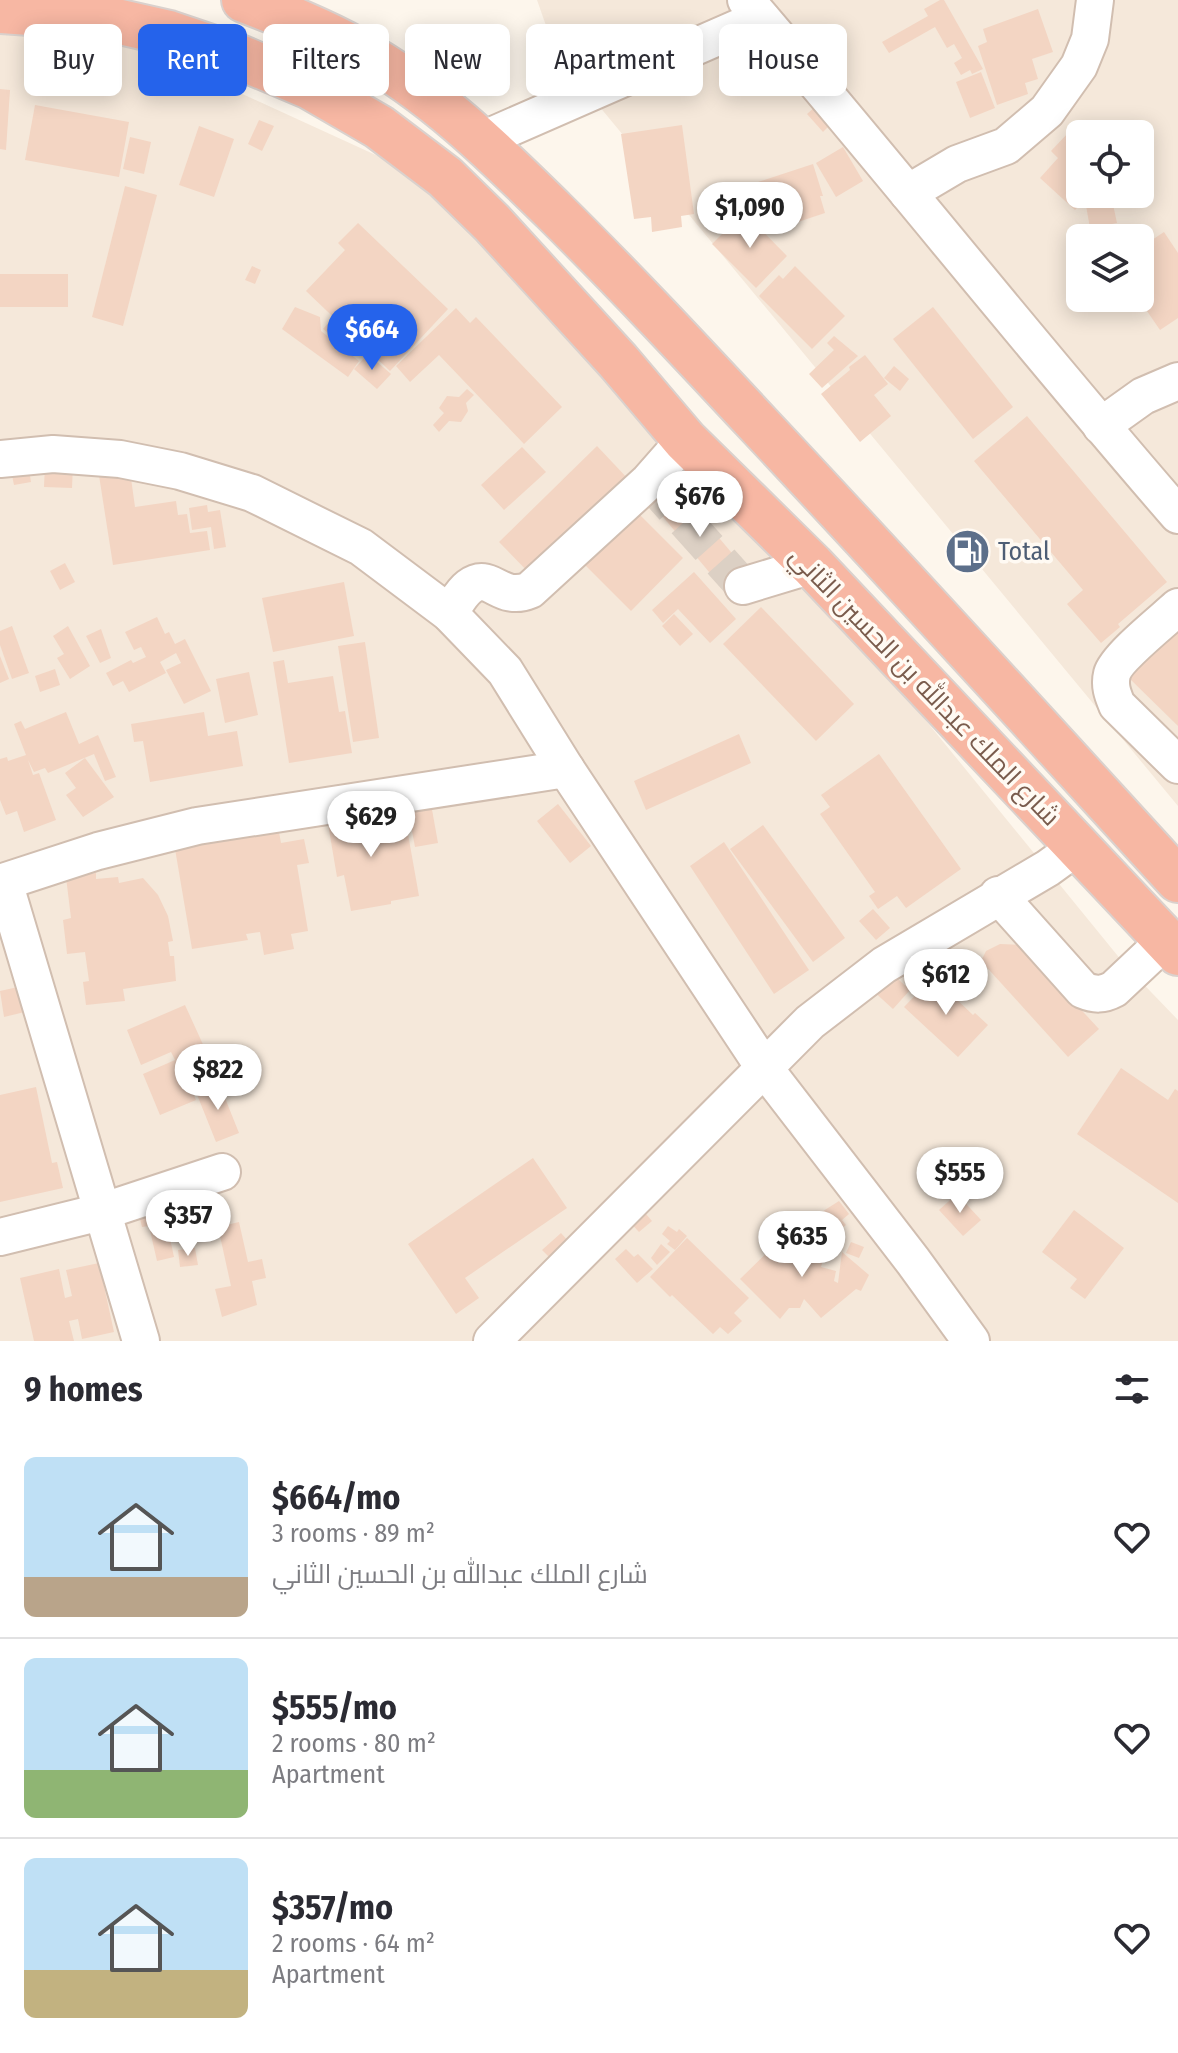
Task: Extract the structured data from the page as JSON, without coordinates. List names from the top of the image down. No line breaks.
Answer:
{"streets":{"highway":["شارع الملك عبدالله بن الحسين الثاني"]},"places":{"fuel station":["Total"]},"page":{"chip":["Buy","Rent","Filters","New","Apartment","House"],"price":["$1,090","$664","$676","$629","$612","$822","$555","$357","$635"],"heading":"9 homes","list":[{"name":"$664/mo","note":"3 rooms · 89 m² · شارع الملك عبدالله بن الحسين الثاني"},{"name":"$555/mo","note":"2 rooms · 80 m² · Apartment"},{"name":"$357/mo","note":"2 rooms · 64 m² · Apartment"}]}}
